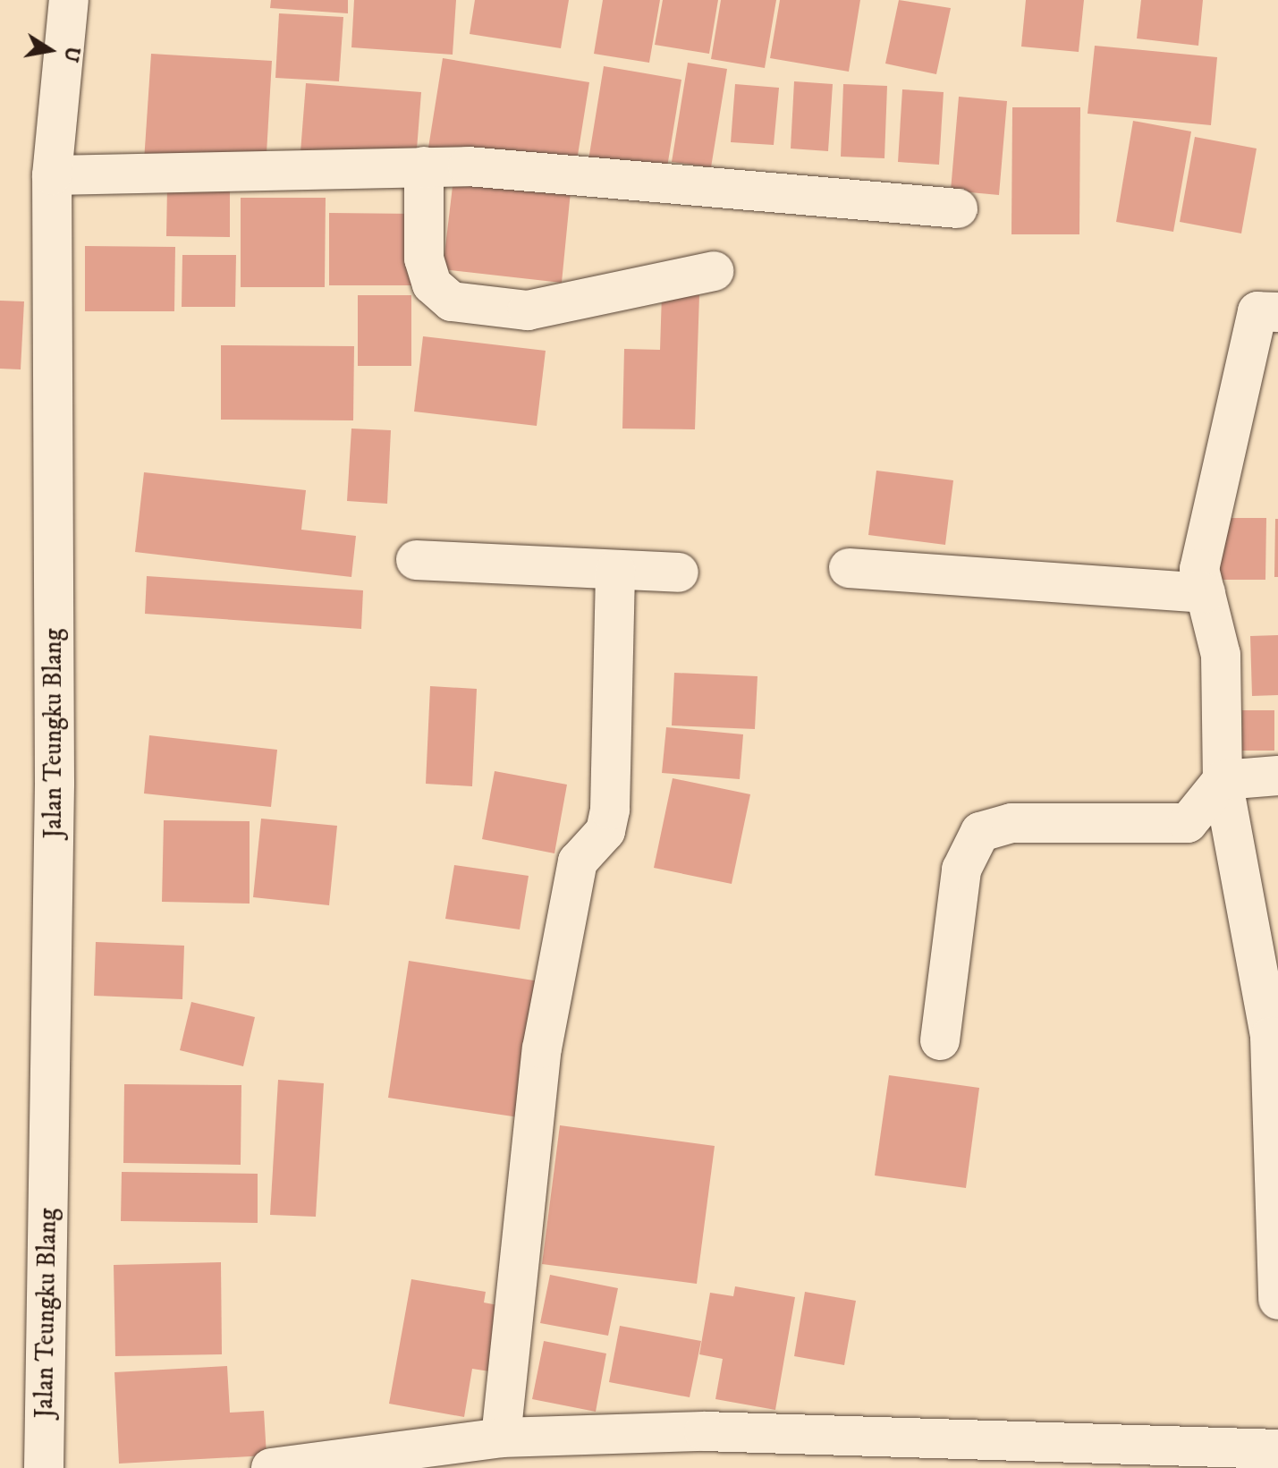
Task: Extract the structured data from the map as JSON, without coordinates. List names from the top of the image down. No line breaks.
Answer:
{"streets":{"street":["Jalan Teungku Blang"]},"north":"right"}
